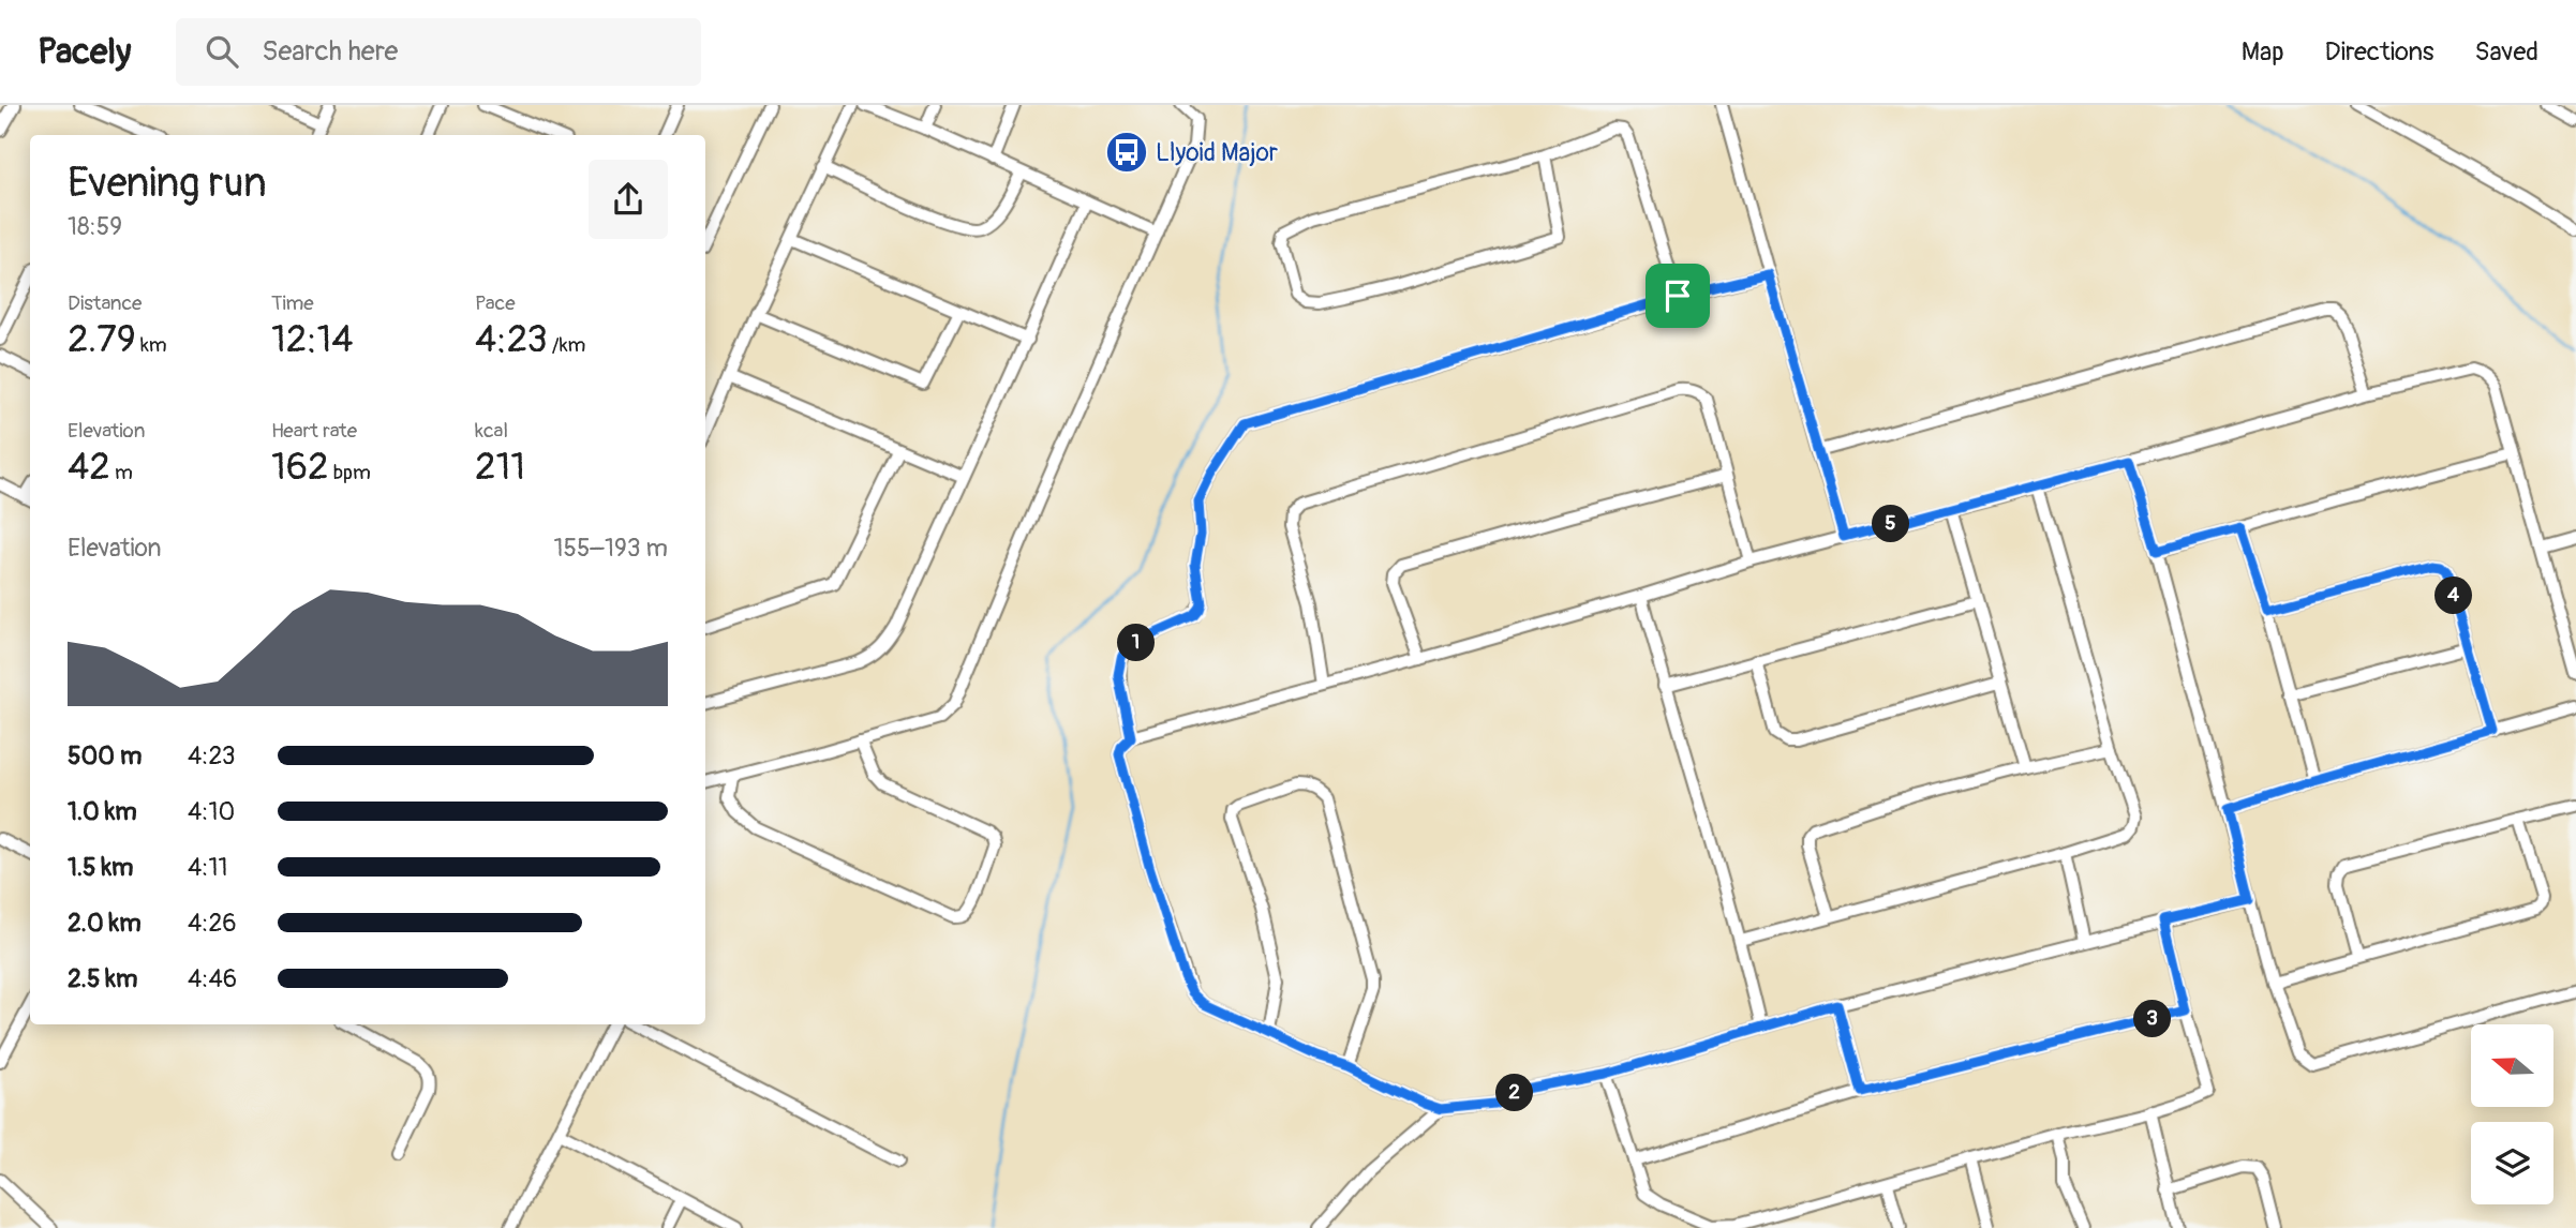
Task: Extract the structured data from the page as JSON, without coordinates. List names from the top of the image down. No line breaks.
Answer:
{"places":{"bus stop":["Llyoid Major"]},"north":"left","page":{"header":"Pacely","search":"Search here","nav":["Map","Directions","Saved"],"heading":["Evening run","18:59"],"stats":[["Distance","2.79 km"],["Time","12:14"],["Pace","4:23 /km"],["Elevation","42 m"],["Heart rate","162 bpm"],["kcal","211"]],"pins":["5","4","1","3","2"],"chart":["Elevation","155–193 m"],"list":[{"name":"500 m","note":"4:23"},{"name":"1.0 km","note":"4:10"},{"name":"1.5 km","note":"4:11"},{"name":"2.0 km","note":"4:26"},{"name":"2.5 km","note":"4:46"}]}}
